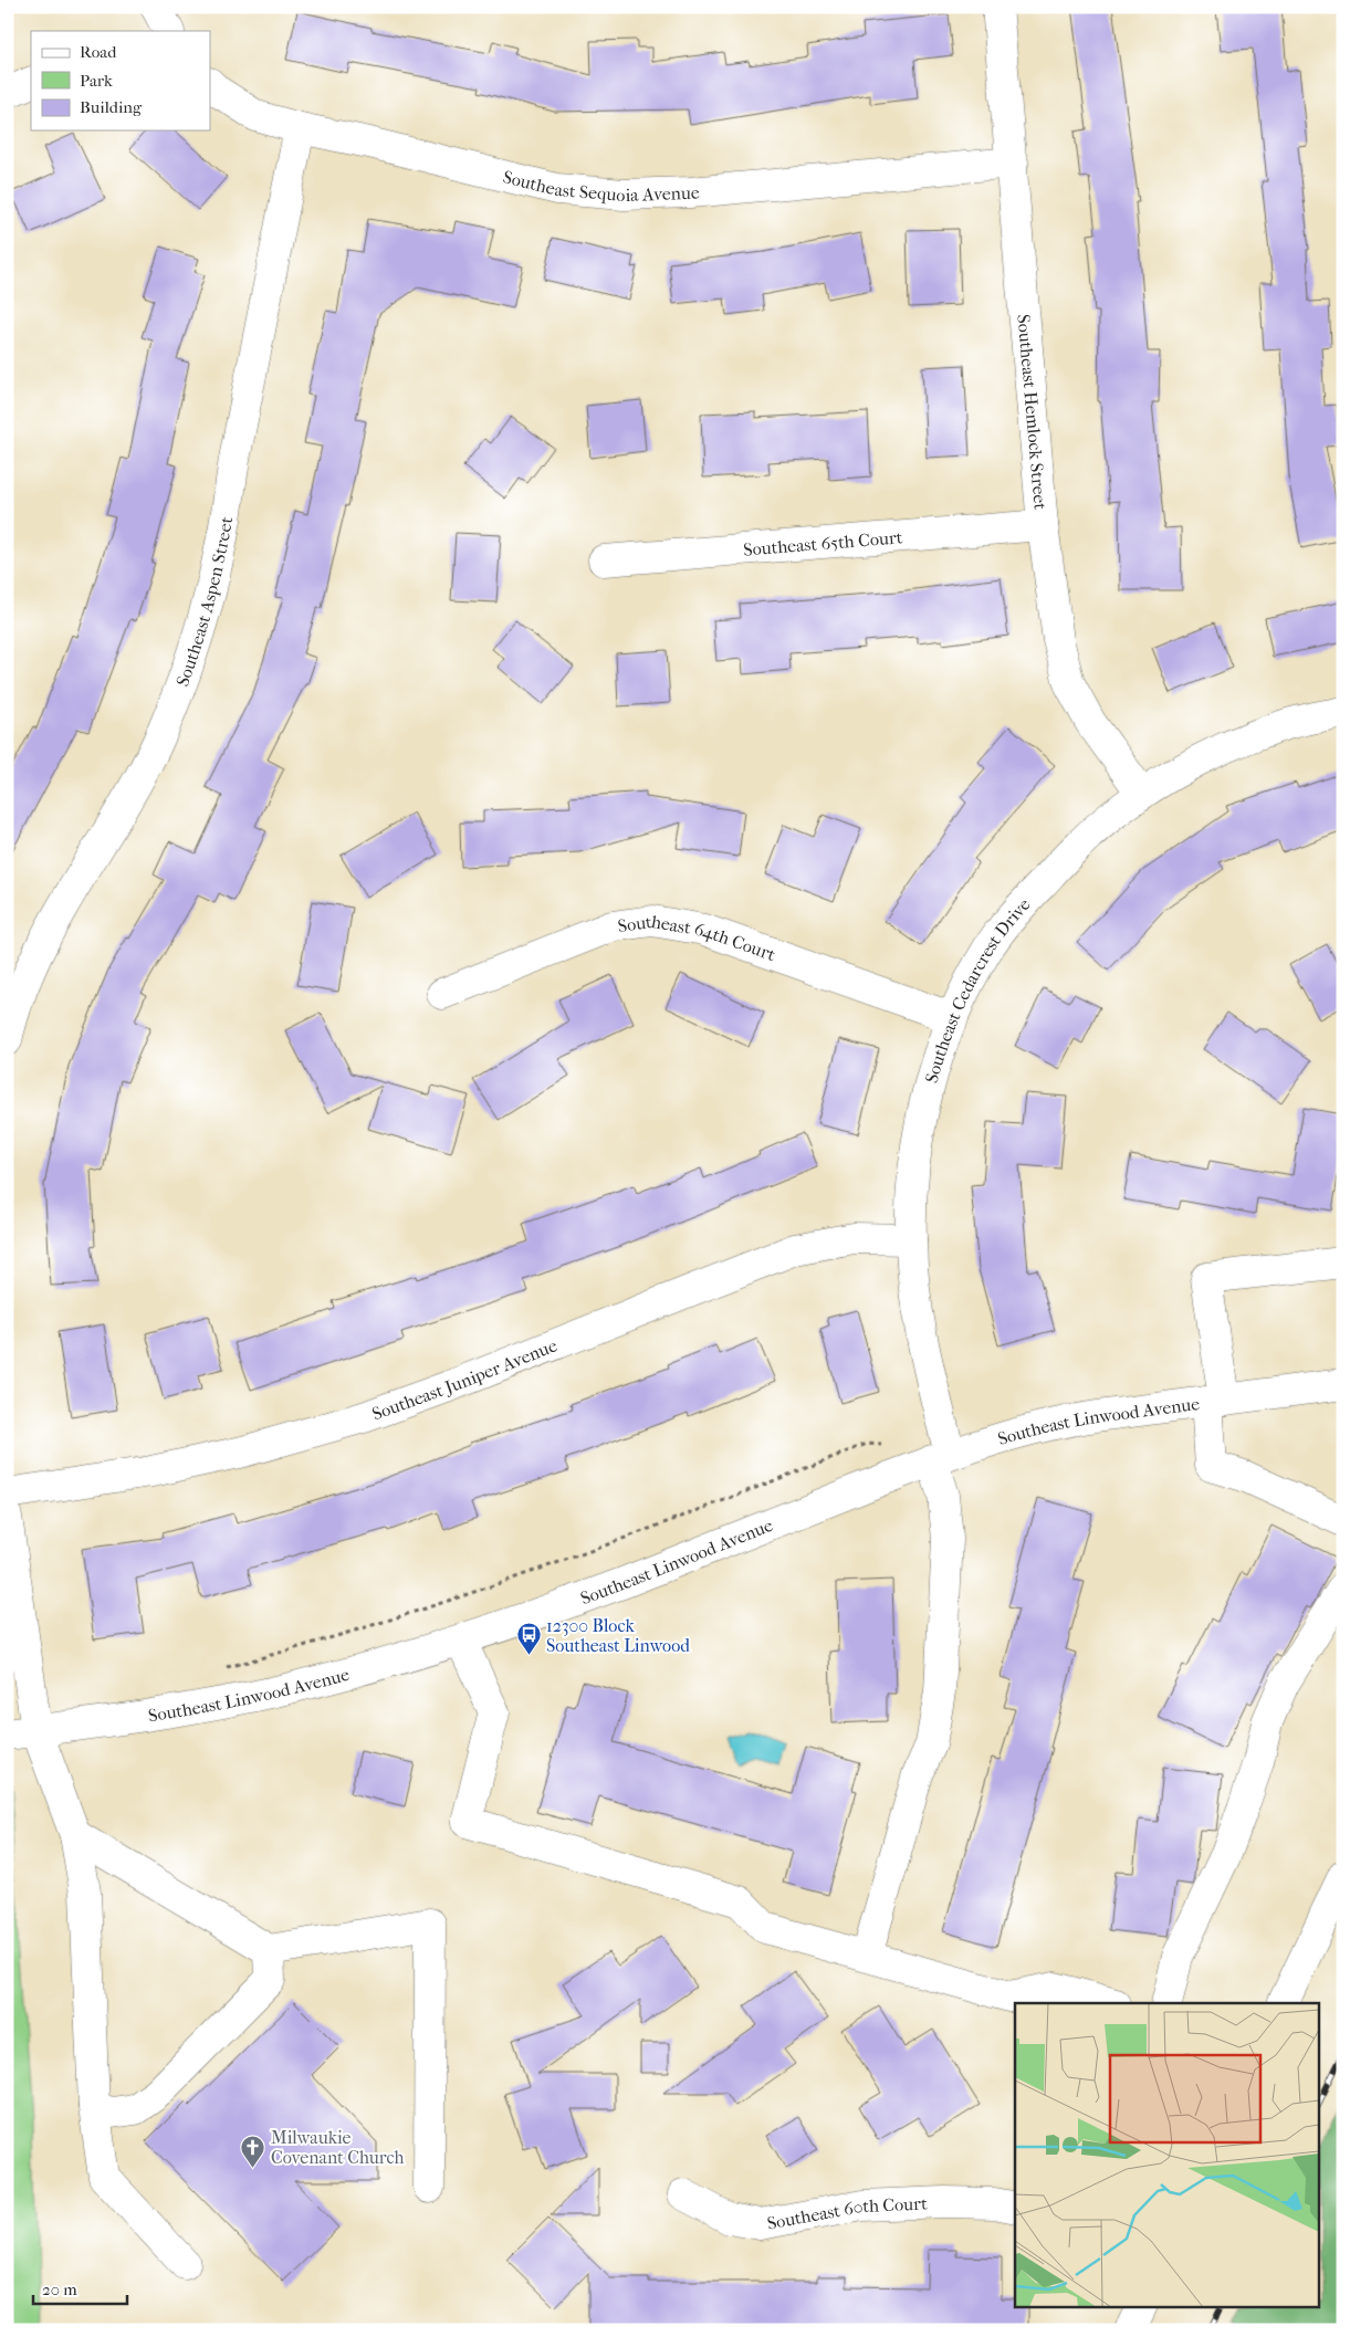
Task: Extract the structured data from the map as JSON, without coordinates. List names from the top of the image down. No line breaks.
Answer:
{"streets":{"street":["Southeast Sequoia Avenue","Southeast Hemlock Street","Southeast 65th Court","Southeast Aspen Street","Southeast 64th Court","Southeast Cedarcrest Drive","Southeast Juniper Avenue","Southeast Linwood Avenue","Southeast 60th Court"]},"crossings":[["Southeast Sequoia Avenue","Southeast Hemlock Street"],["Southeast Sequoia Avenue","Southeast Aspen Street"],["Southeast Hemlock Street","Southeast 65th Court"],["Southeast Hemlock Street","Southeast Cedarcrest Drive"],["Southeast 64th Court","Southeast Cedarcrest Drive"],["Southeast Cedarcrest Drive","Southeast Juniper Avenue"],["Southeast Cedarcrest Drive","Southeast Linwood Avenue"]],"places":{"bus stop":["12300 Block Southeast Linwood"],"church":["Milwaukie Covenant Church"]},"legend":["Road","Park","Building"],"scale_bar":"20 m"}
